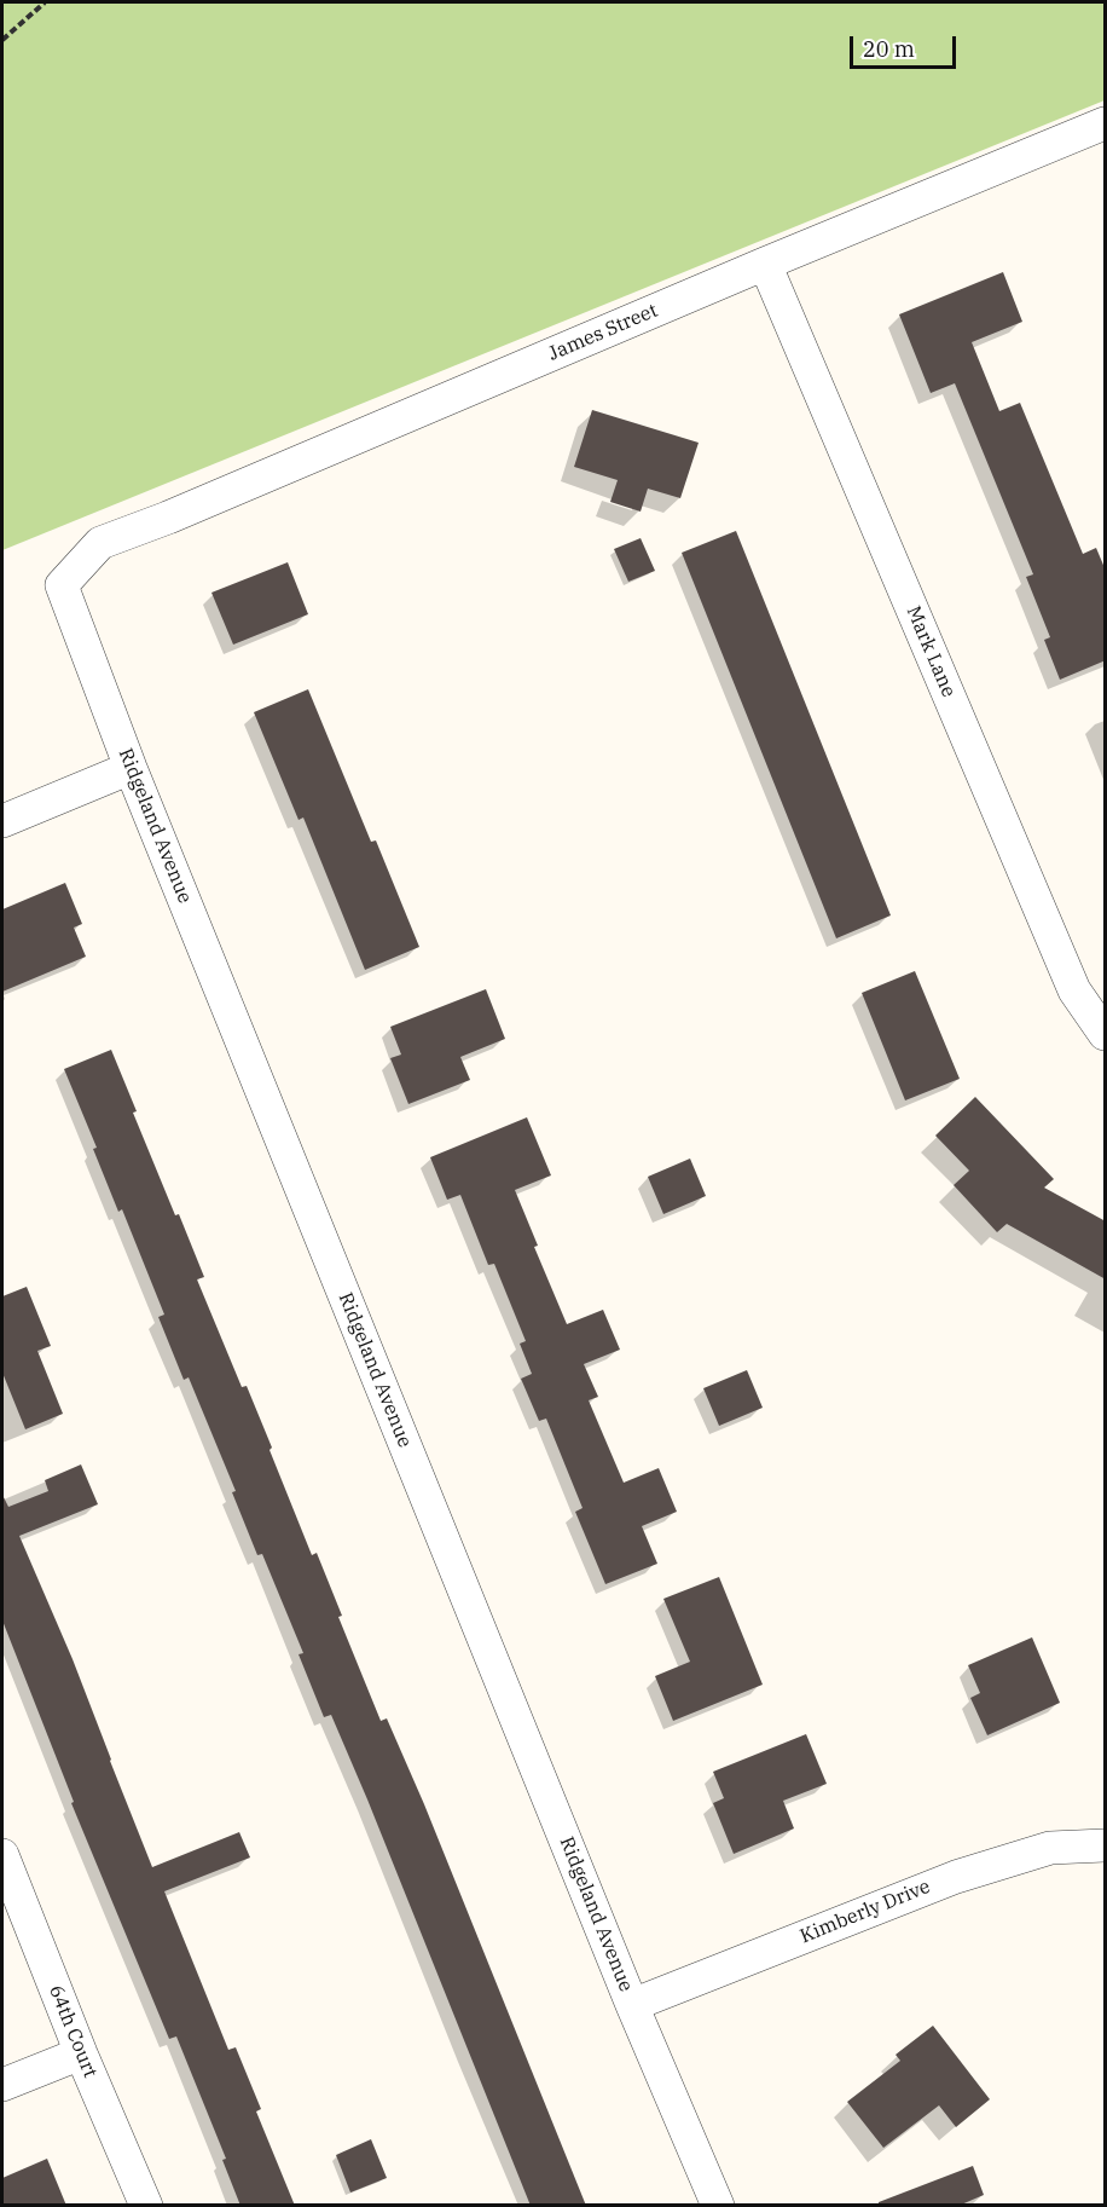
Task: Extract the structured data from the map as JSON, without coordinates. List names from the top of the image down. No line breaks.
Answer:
{"streets":{"street":["James Street","Mark Lane","Ridgeland Avenue","Kimberly Drive","64th Court"]},"crossings":[["James Street","Mark Lane"],["James Street","Ridgeland Avenue"],["Ridgeland Avenue","Kimberly Drive"]],"scale_bar":"20 m"}
